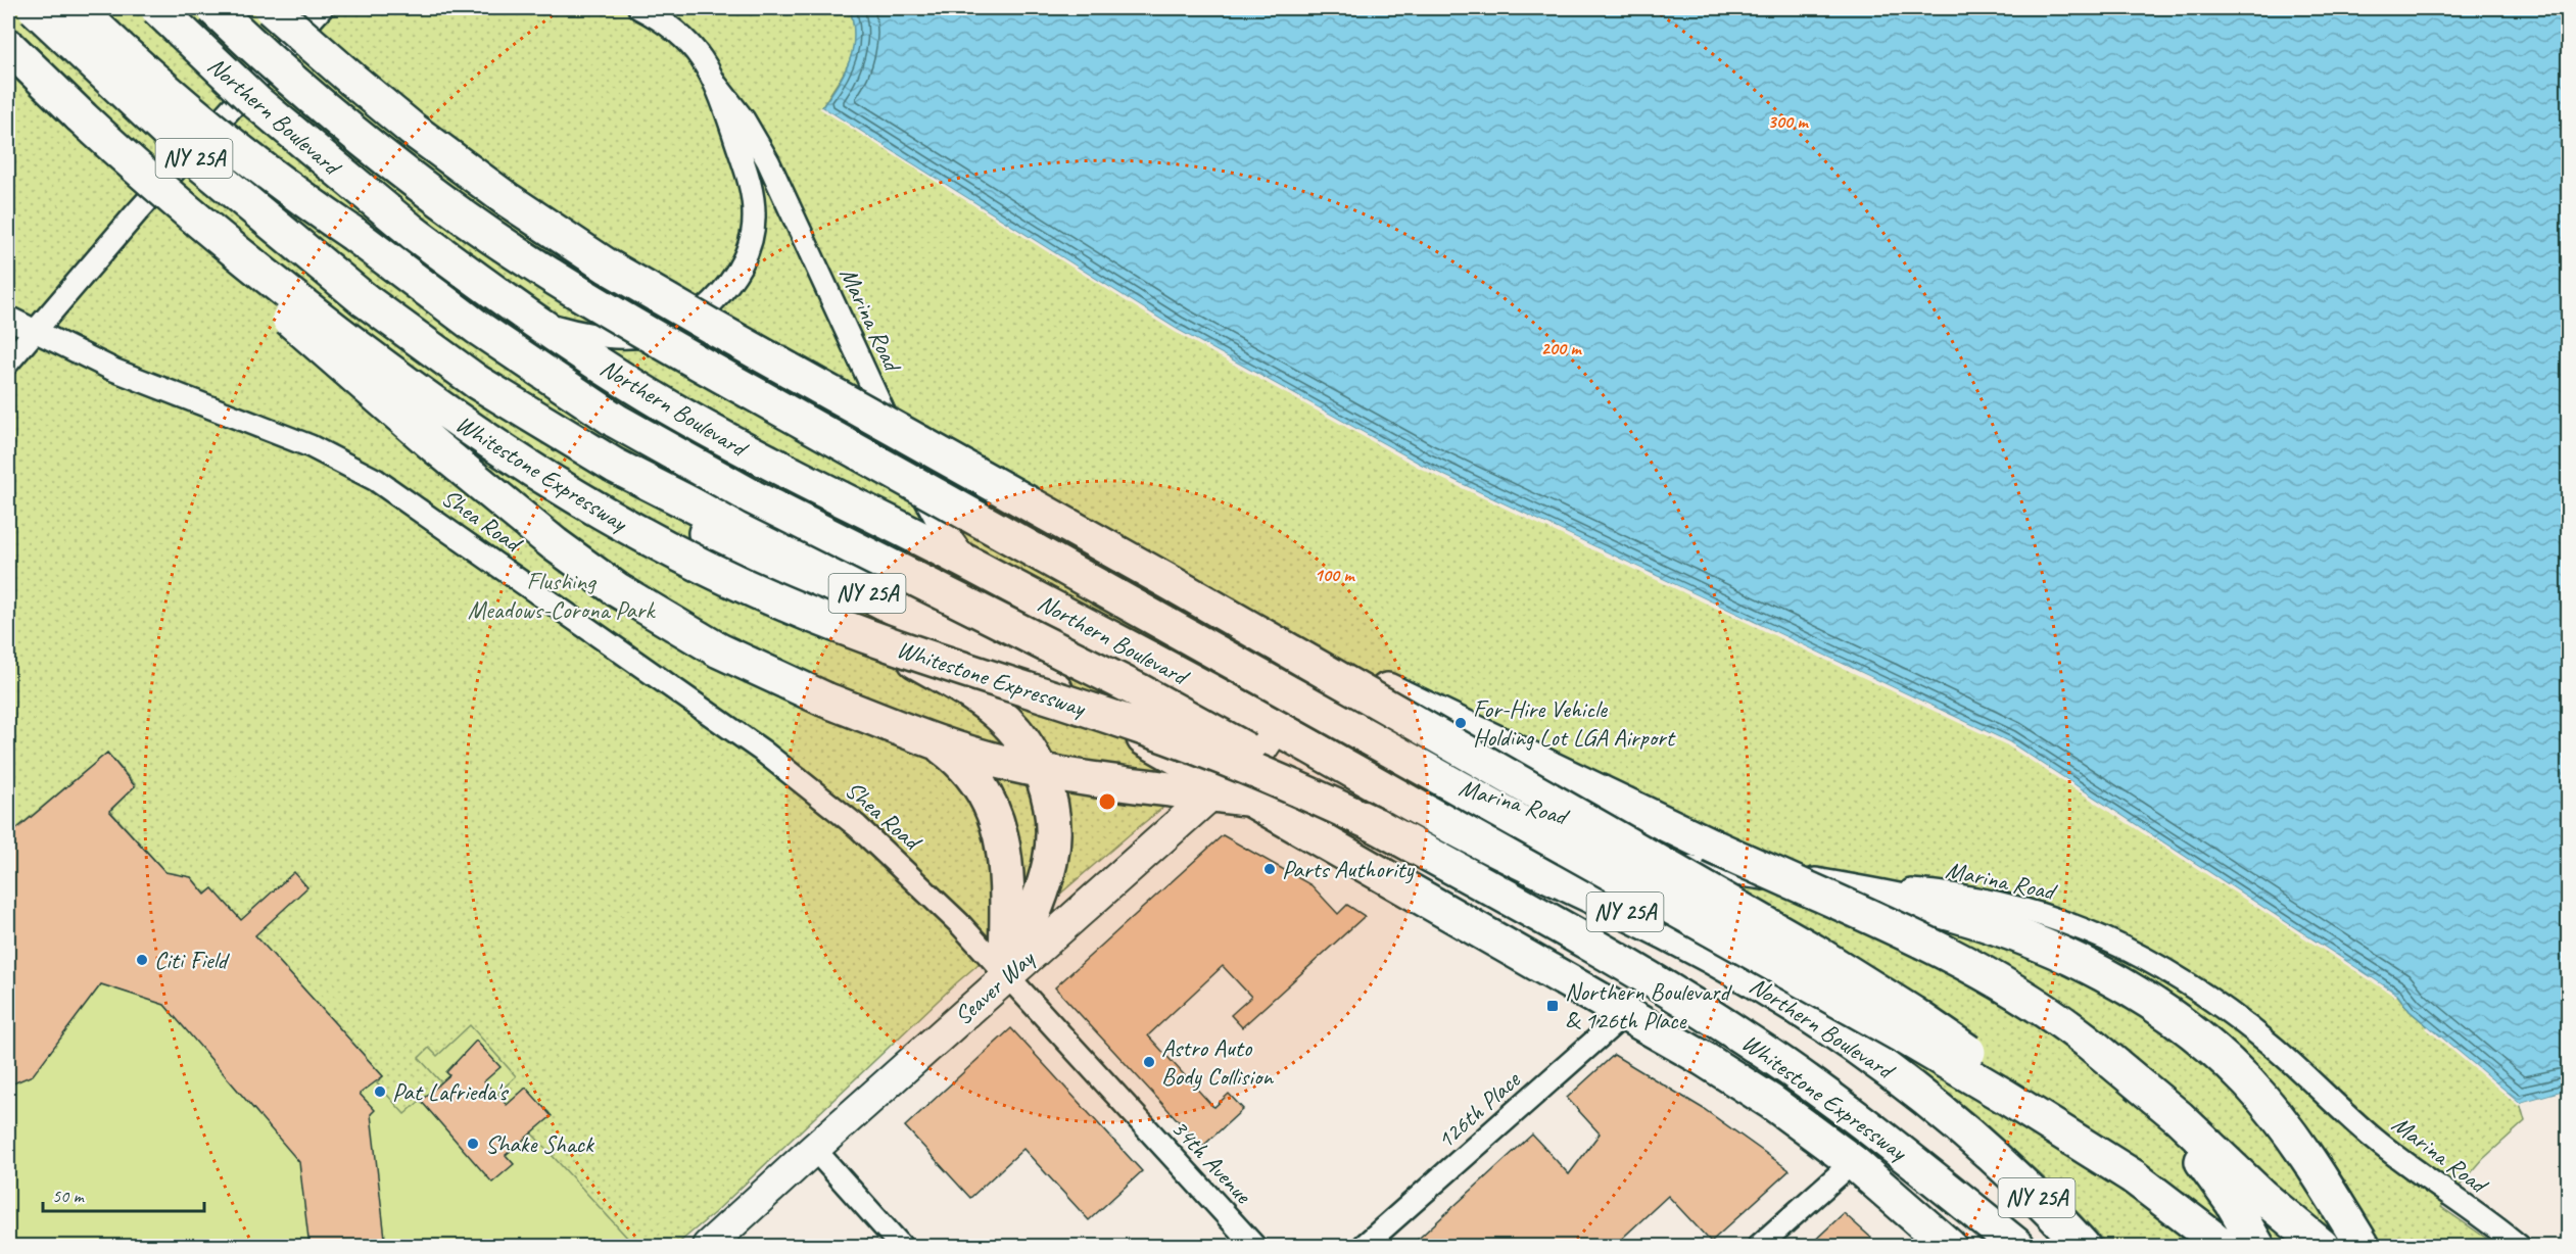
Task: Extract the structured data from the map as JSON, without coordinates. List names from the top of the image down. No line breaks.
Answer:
{"streets":{"main road":["Northern Boulevard","NY 25A","Whitestone Expressway","Seaver Way"],"street":["Marina Road","Shea Road","126th Place","34th Avenue"]},"crossings":[["Northern Boulevard","Marina Road"],["Northern Boulevard","Seaver Way"],["NY 25A","Seaver Way"],["NY 25A","126th Place"],["Shea Road","Seaver Way"],["Shea Road","34th Avenue"],["Seaver Way","34th Avenue"]],"parks":["Flushing Meadows-Corona Park"],"places":{"other":["For-Hire Vehicle Holding Lot LGA Airport","Parts Authority","Citi Field","Astro Auto Body Collision","Pat Lafrieda's","Shake Shack"],"transit":["Northern Boulevard & 126th Place"]},"scale_bar":"50 m","rings":["300 m","200 m","100 m"]}
